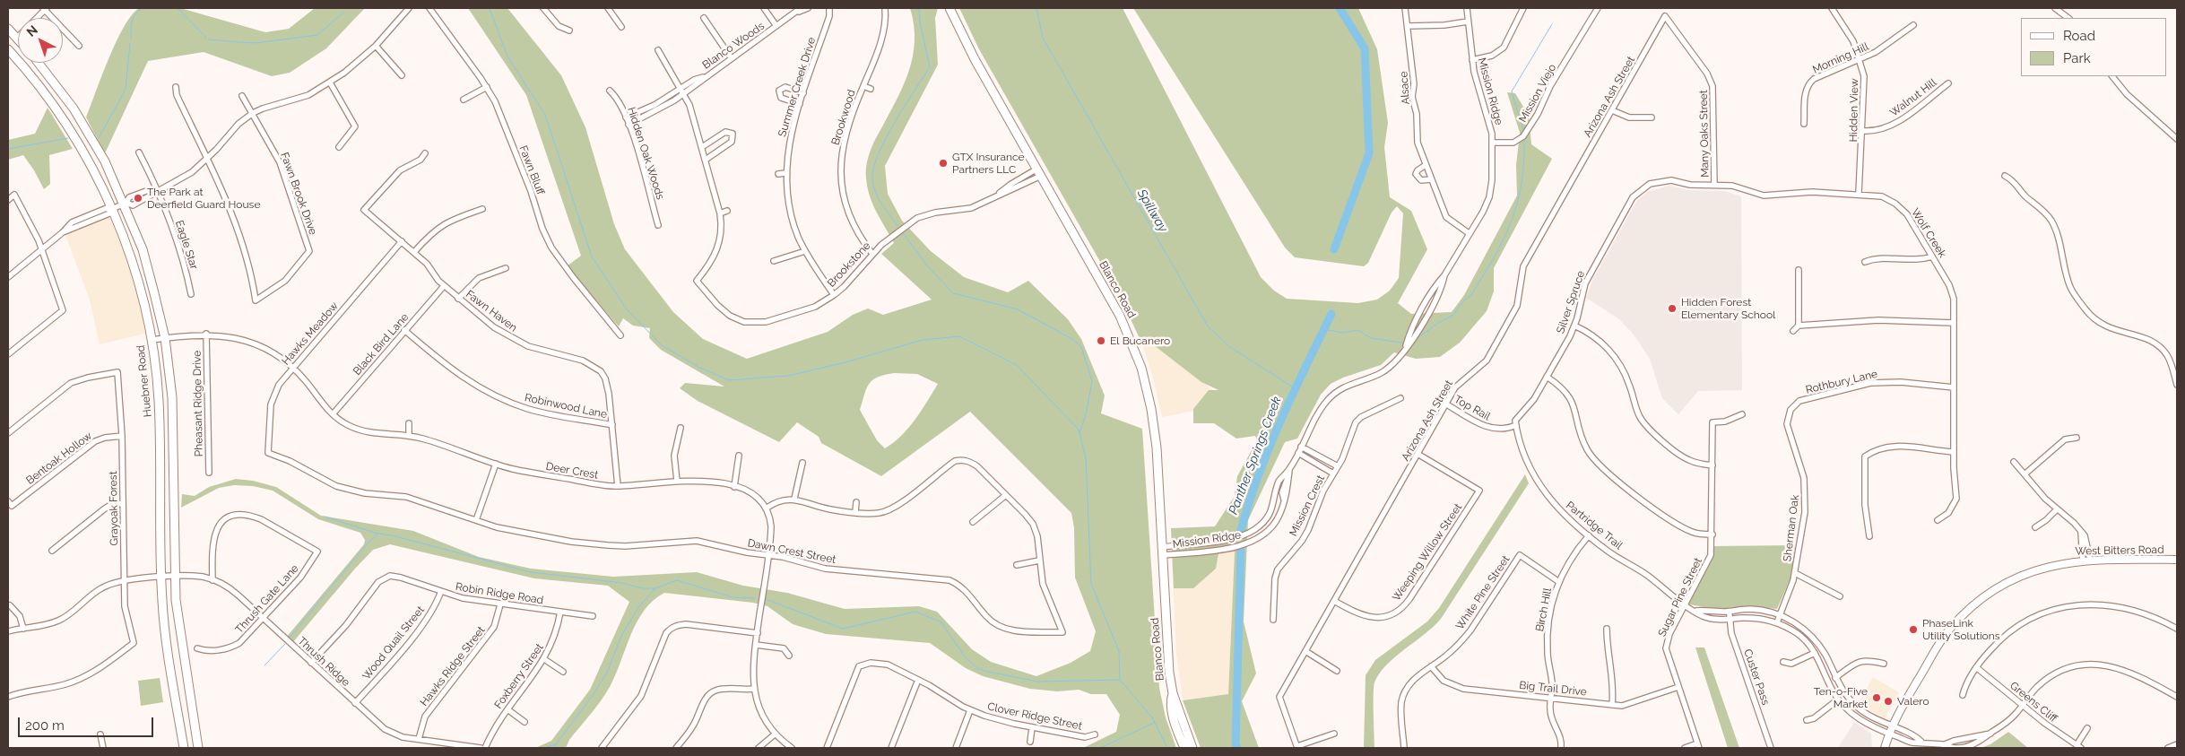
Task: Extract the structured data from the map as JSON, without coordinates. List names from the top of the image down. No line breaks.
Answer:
{"streets":{"main road":["Blanco Road","Huebner Road","West Bitters Road"],"street":["Blanco Woods","Morning Hill","Summer Creek Drive","Alsace","Mission Ridge","Mission Viejo","Arizona Ash Street","Walnut Hill","Hidden View","Brookwood","Many Oaks Street","Hidden Oak Woods","Fawn Bluff","Fawn Brook Drive","Wolf Creek","Eagle Star","Brookstone","Silver Spruce","Fawn Haven","Hawks Meadow","Black Bird Lane","Rothbury Lane","Pheasant Ridge Drive","Robinwood Lane","Top Rail","Bentoak Hollow","Deer Crest","Mission Crest","Grayoak Forest","Partridge Trail","Sherman Oak","Dawn Crest Street","Weeping Willow Street","White Pine Street","Robin Ridge Road","Sugar Pine Street","Thrush Gate Lane","Birch Hill","Wood Quail Street","Thrush Ridge","Hawks Ridge Street","Foxberry Street","Custer Pass","Big Trail Drive","Greens Cliff","Clover Ridge Street"]},"crossings":[["Blanco Woods","Hidden Oak Woods"],["Morning Hill","Hidden View"],["Summer Creek Drive","Brookstone"],["Alsace","Mission Ridge"],["Mission Ridge","Mission Viejo"],["Mission Ridge","Blanco Road"],["Arizona Ash Street","Many Oaks Street"],["Arizona Ash Street","Top Rail"],["Arizona Ash Street","Weeping Willow Street"],["Walnut Hill","Hidden View"],["Hidden View","Wolf Creek"],["Brookwood","Brookstone"],["Many Oaks Street","Wolf Creek"],["Wolf Creek","Silver Spruce"],["Wolf Creek","Rothbury Lane"],["Brookstone","Blanco Road"],["Silver Spruce","Top Rail"],["Silver Spruce","Partridge Trail"],["Fawn Haven","Hawks Meadow"],["Fawn Haven","Black Bird Lane"],["Fawn Haven","Robinwood Lane"],["Fawn Haven","Deer Crest"],["Hawks Meadow","Deer Crest"],["Hawks Meadow","Dawn Crest Street"],["Black Bird Lane","Robinwood Lane"],["Black Bird Lane","Deer Crest"],["Huebner Road","Deer Crest"],["Huebner Road","Thrush Ridge"],["Rothbury Lane","Sherman Oak"],["Pheasant Ridge Drive","Deer Crest"],["Top Rail","Partridge Trail"],["Bentoak Hollow","Grayoak Forest"],["Grayoak Forest","Thrush Ridge"],["Partridge Trail","Sherman Oak"],["Partridge Trail","West Bitters Road"],["Partridge Trail","Sugar Pine Street"],["Partridge Trail","Birch Hill"],["Partridge Trail","Custer Pass"],["White Pine Street","Birch Hill"],["White Pine Street","Big Trail Drive"],["Robin Ridge Road","Wood Quail Street"],["Robin Ridge Road","Thrush Ridge"],["Robin Ridge Road","Hawks Ridge Street"],["Robin Ridge Road","Foxberry Street"],["Sugar Pine Street","Big Trail Drive"],["Thrush Gate Lane","Thrush Ridge"],["Birch Hill","Big Trail Drive"],["Wood Quail Street","Thrush Ridge"],["Thrush Ridge","Hawks Ridge Street"]],"water":["Spillway","Panther Springs Creek"],"places":["GTX Insurance Partners LLC","The Park at Deerfield Guard House","Hidden Forest Elementary School","El Bucanero","PhaseLink Utility Solutions","Ten-o-Five Market","Valero"],"legend":["Road","Park"],"scale_bar":"200 m","north":"top left"}
